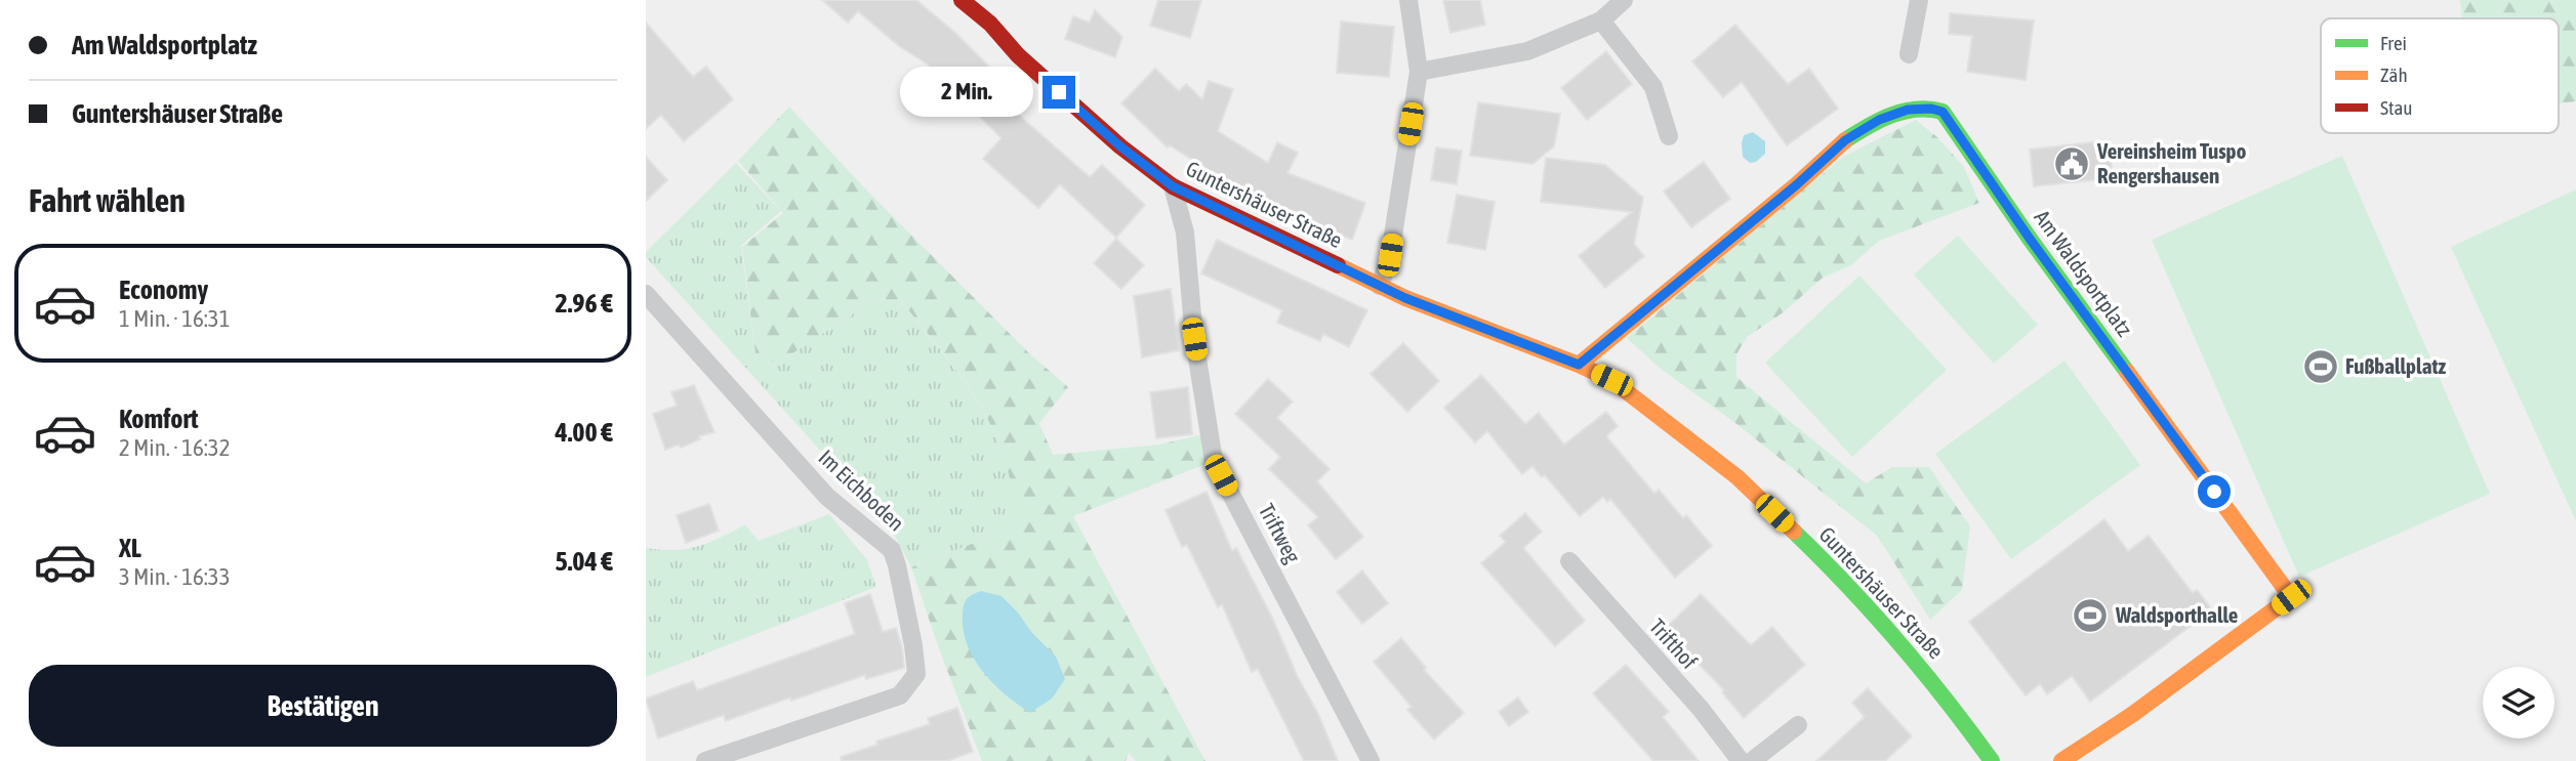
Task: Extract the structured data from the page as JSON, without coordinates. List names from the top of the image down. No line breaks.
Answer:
{"streets":{"street":["Guntershäuser Straße","Am Waldsportplatz","Im Eichboden","Triftweg","Trifthof"]},"crossings":[["Guntershäuser Straße","Am Waldsportplatz"],["Guntershäuser Straße","Triftweg"]],"places":{"public building":["Vereinsheim Tuspo Rengershausen"],"sports":["Fußballplatz","Waldsporthalle"]},"legend":["Frei","Zäh","Stau"],"page":{"banner":["Am Waldsportplatz","Guntershäuser Straße"],"bubble":"2 Min.","heading":"Fahrt wählen","list":[{"name":"Economy","note":"1 Min. · 16:31","value":"2.96 €"},{"name":"Komfort","note":"2 Min. · 16:32","value":"4.00 €"},{"name":"XL","note":"3 Min. · 16:33","value":"5.04 €"}],"buttons":"Bestätigen"}}
